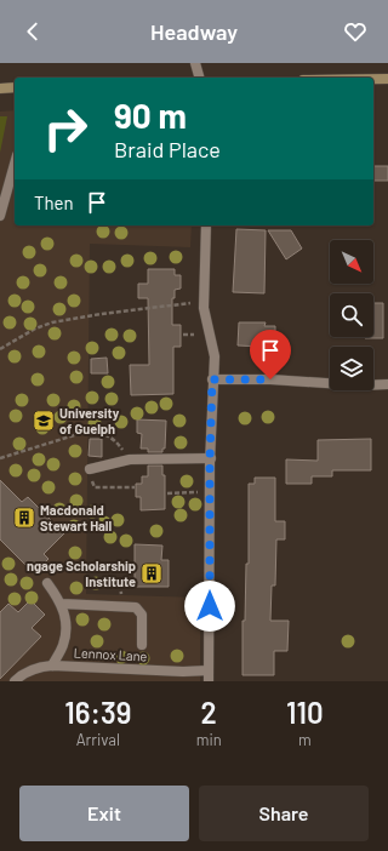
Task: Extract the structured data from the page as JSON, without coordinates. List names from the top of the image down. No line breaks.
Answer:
{"streets":{"street":["Lennox Lane"]},"places":{"school or university":["University of Guelph"],"building":["Macdonald Stewart Hall","ngage Scholarship Institute"]},"north":"bottom right","page":{"header":"Headway","turn":["90 m","Braid Place"],"then":"Then","eta":["16:39","Arrival","2","min","110","m"],"buttons":["Exit","Share"]}}
